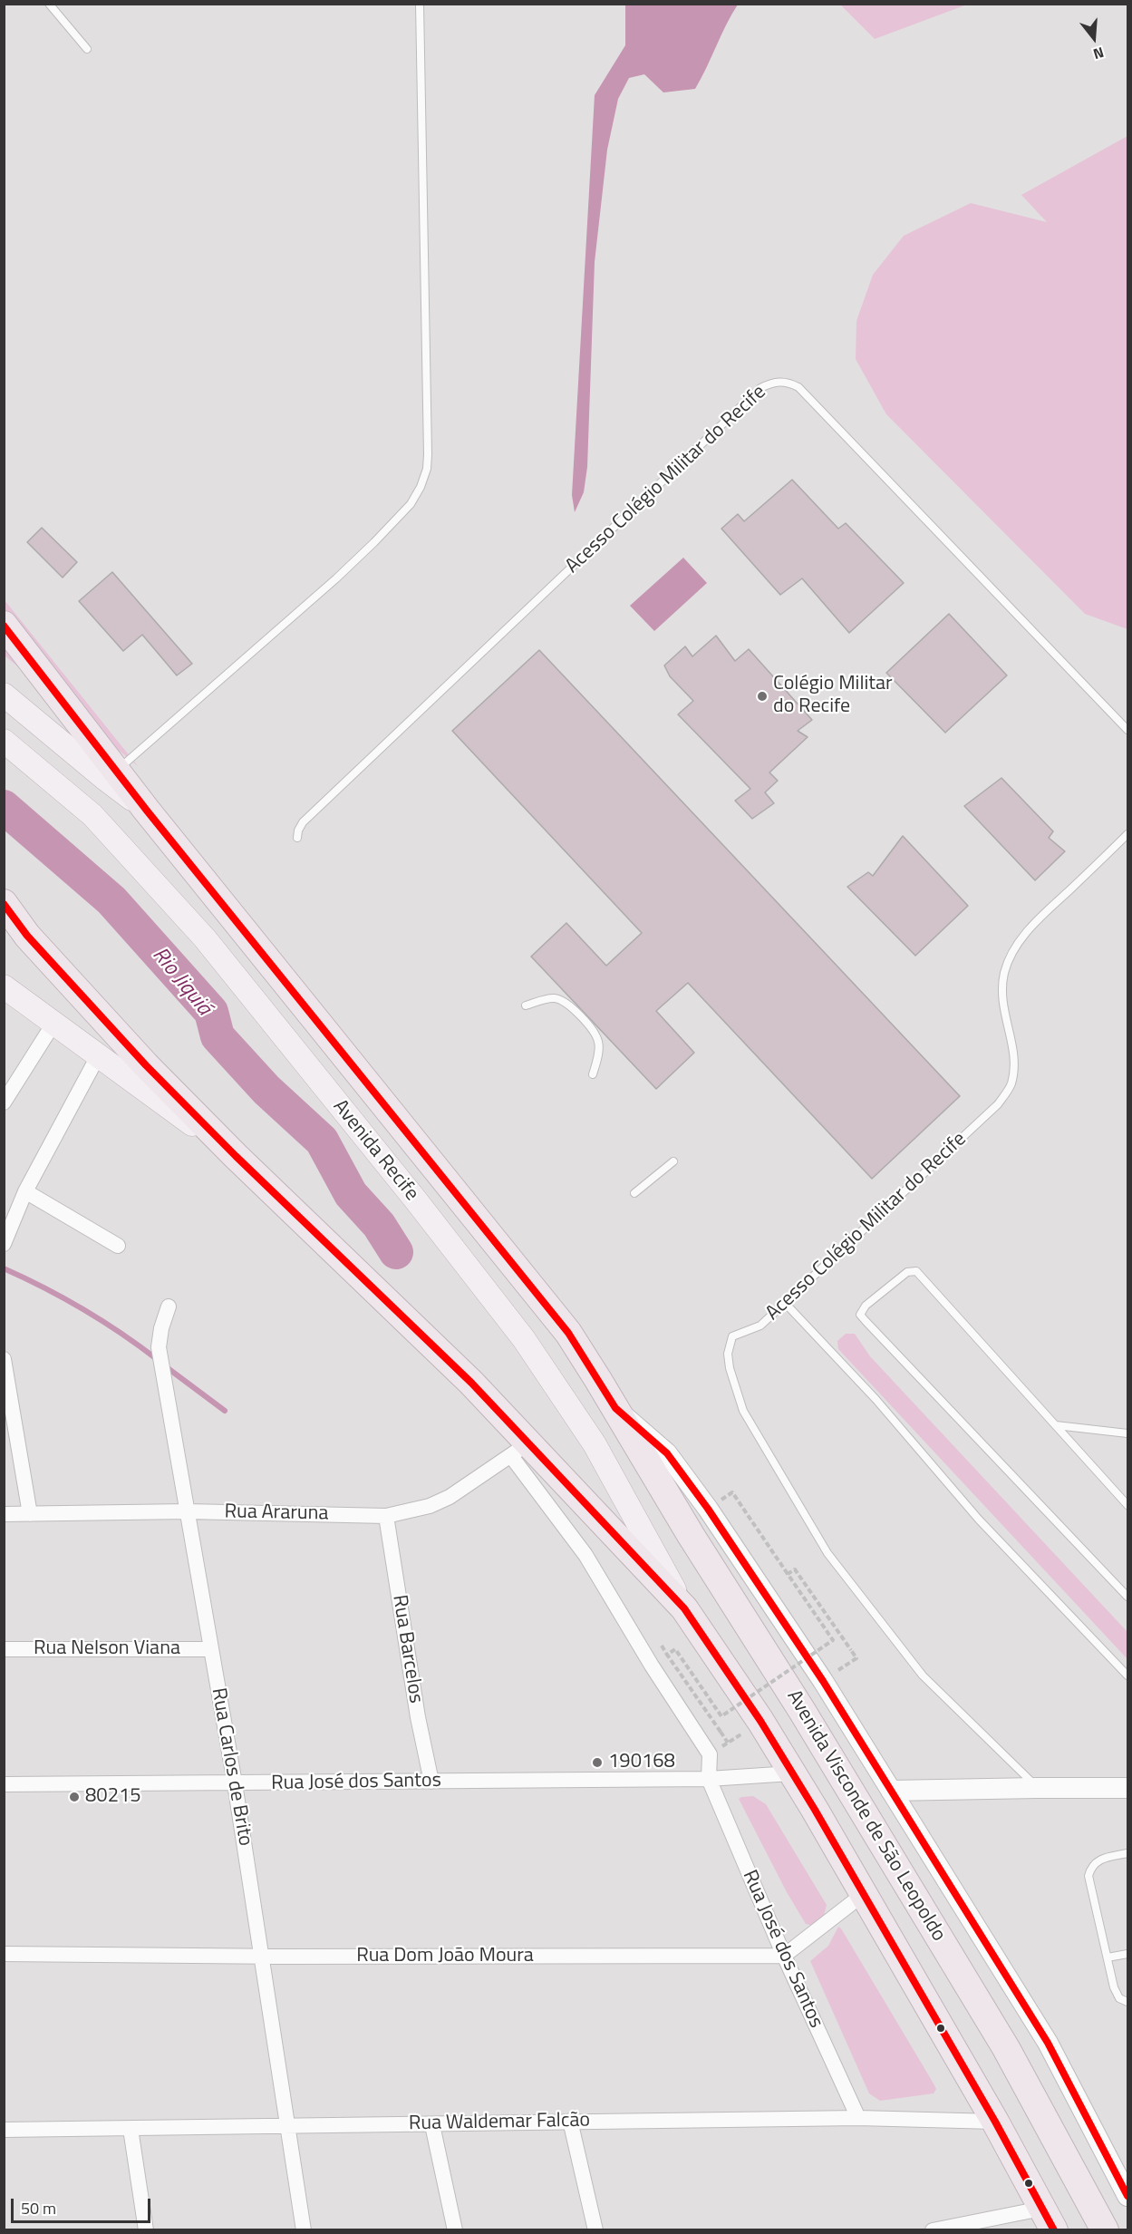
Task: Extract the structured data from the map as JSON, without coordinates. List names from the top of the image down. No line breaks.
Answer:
{"streets":{"highway":["Avenida Visconde de São Leopoldo"],"main road":["Avenida Recife"],"street":["Rua Araruna","Rua Nelson Viana","Rua Barcelos","Rua Carlos de Brito","Rua José dos Santos","Rua Dom João Moura","Rua Waldemar Falcão"],"lane":["Acesso Colégio Militar do Recife"]},"crossings":[["Avenida Recife","Avenida Visconde de São Leopoldo"],["Rua Araruna","Rua Barcelos"],["Rua Araruna","Rua Carlos de Brito"],["Rua Araruna","Avenida Visconde de São Leopoldo"],["Rua Nelson Viana","Rua Carlos de Brito"],["Rua Barcelos","Rua José dos Santos"],["Rua Carlos de Brito","Rua José dos Santos"],["Rua Carlos de Brito","Rua Dom João Moura"],["Rua Carlos de Brito","Rua Waldemar Falcão"],["Rua José dos Santos","Avenida Visconde de São Leopoldo"],["Rua José dos Santos","Rua Dom João Moura"],["Rua José dos Santos","Rua Waldemar Falcão"],["Avenida Visconde de São Leopoldo","Rua Waldemar Falcão"]],"water":["Rio Jiquiá"],"places":["Colégio Militar do Recife","190168","80215"],"scale_bar":"50 m","north":"bottom"}
